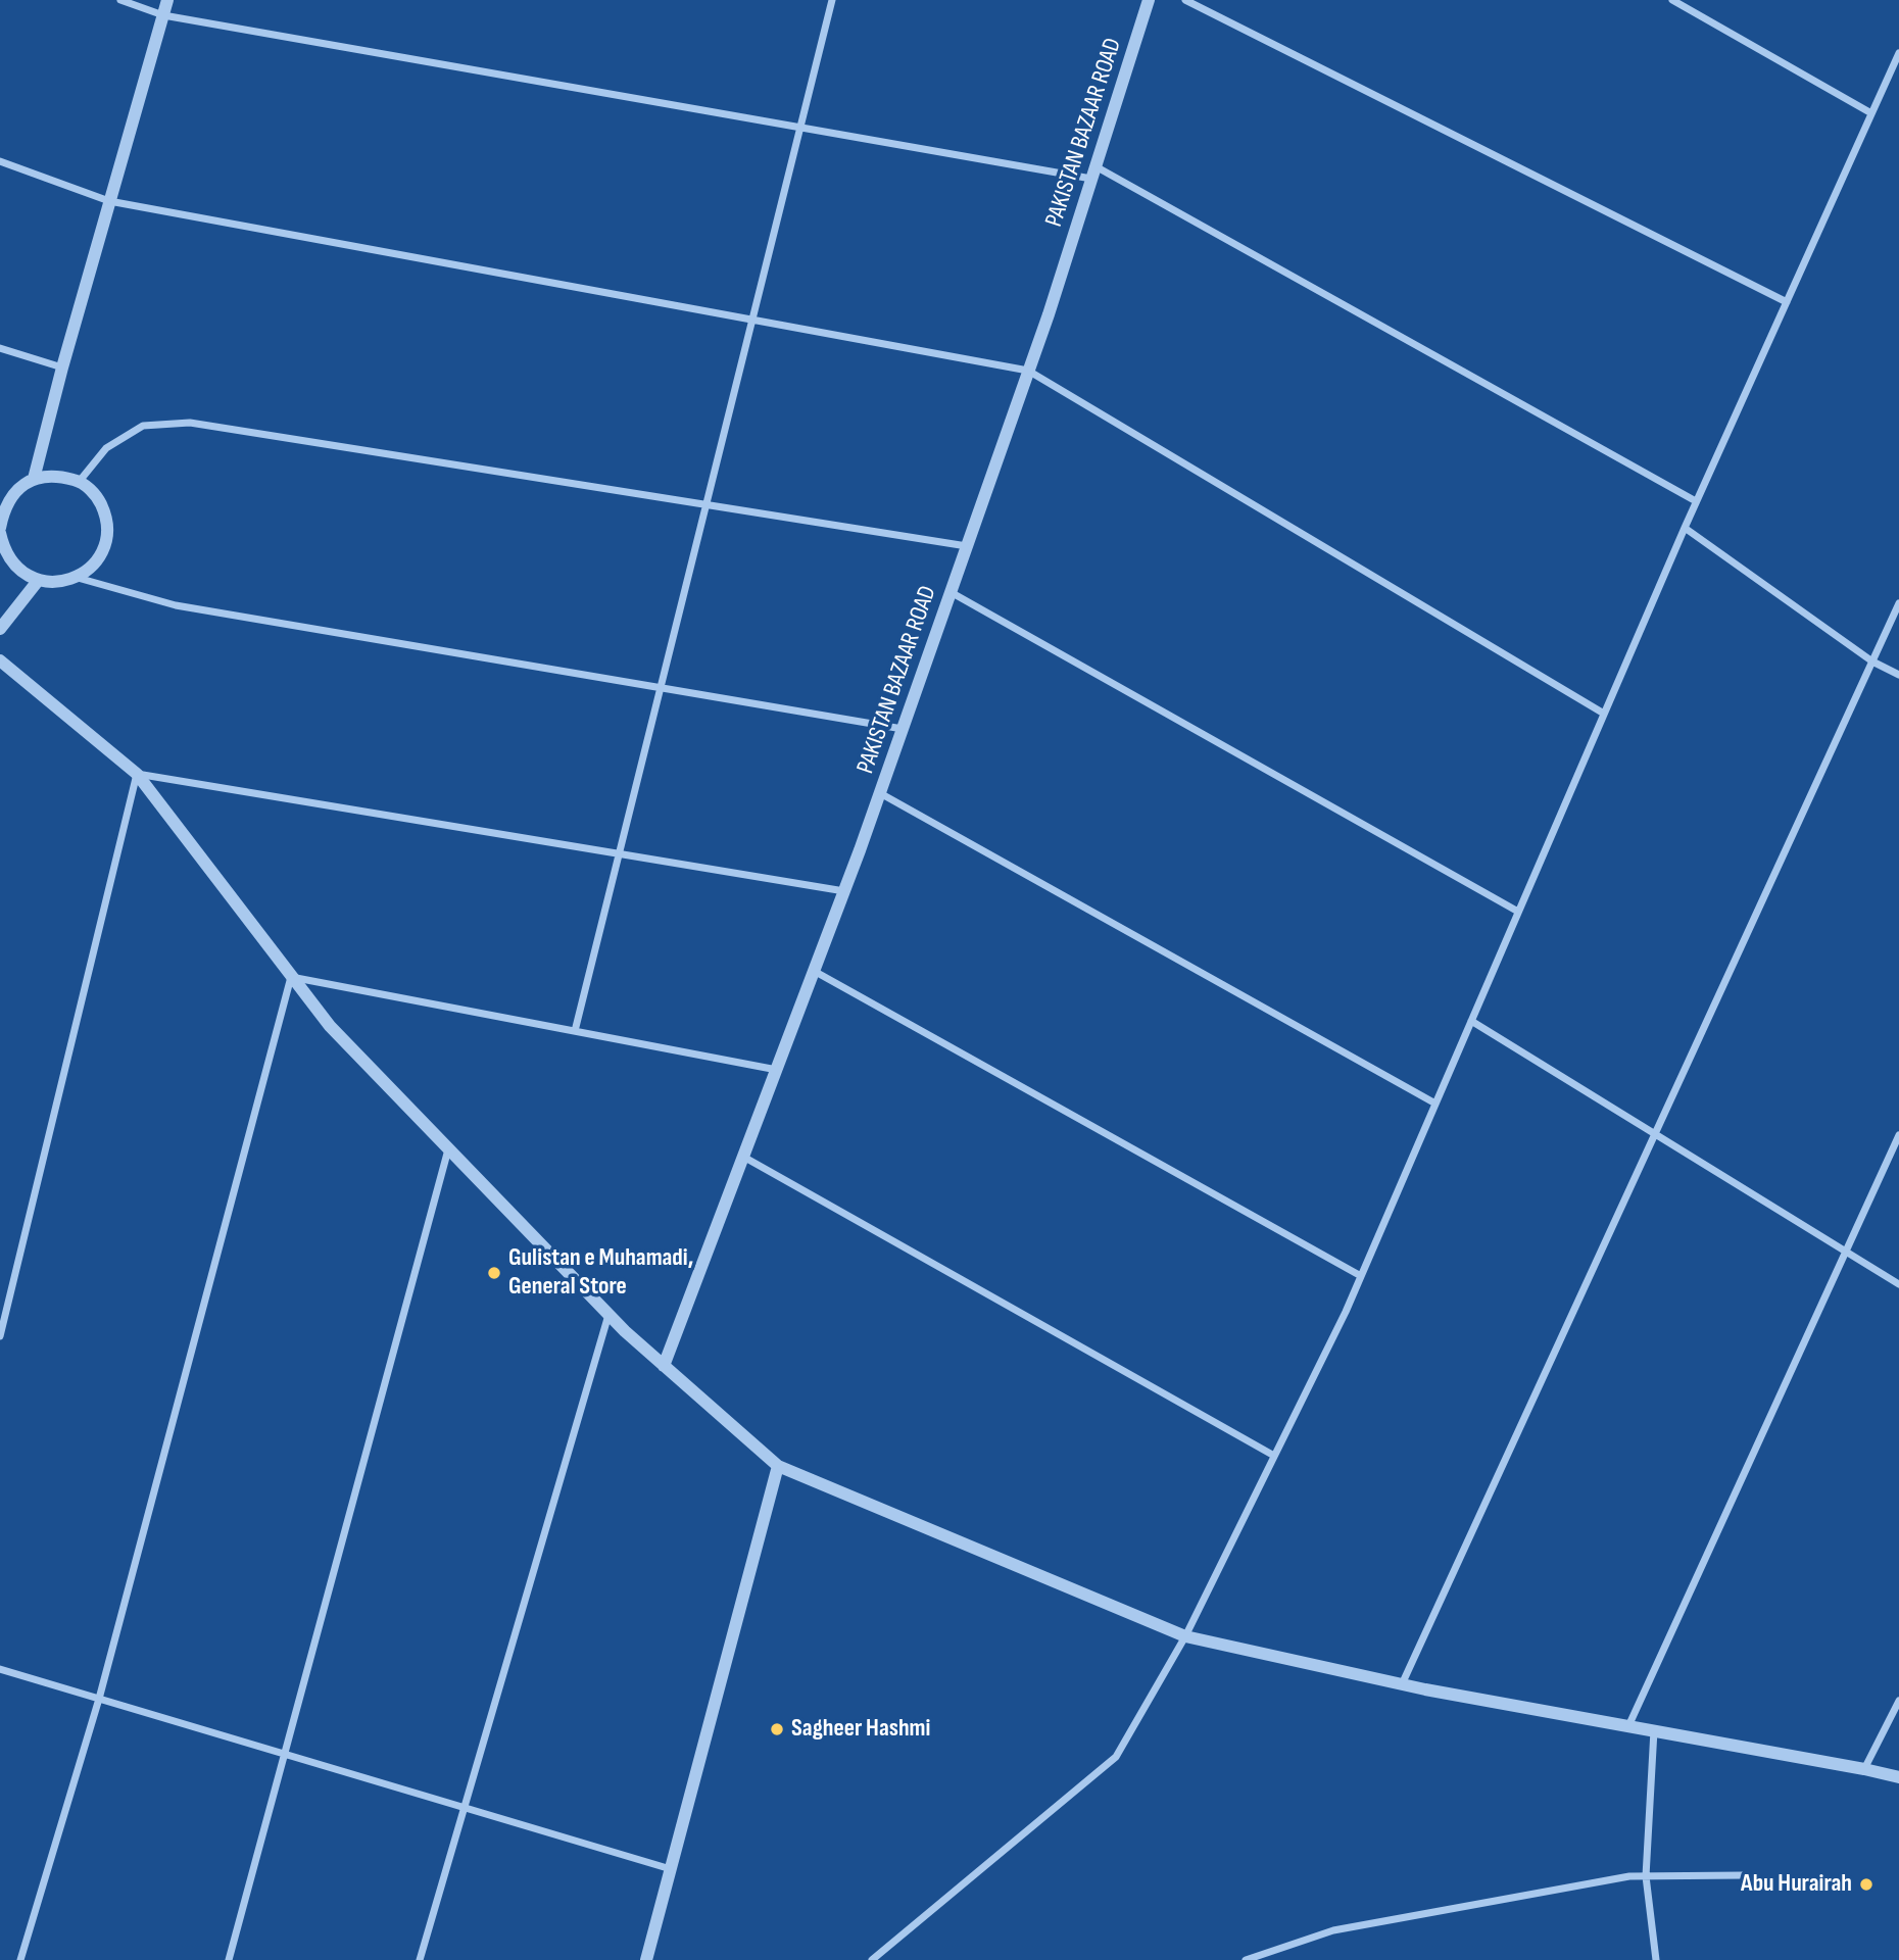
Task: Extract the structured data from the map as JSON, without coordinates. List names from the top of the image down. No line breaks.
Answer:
{"streets":{"street":["PAKISTAN BAZAAR ROAD"]},"places":["Gulistan e Muhamadi, General Store","Sagheer Hashmi","Abu Hurairah"]}
